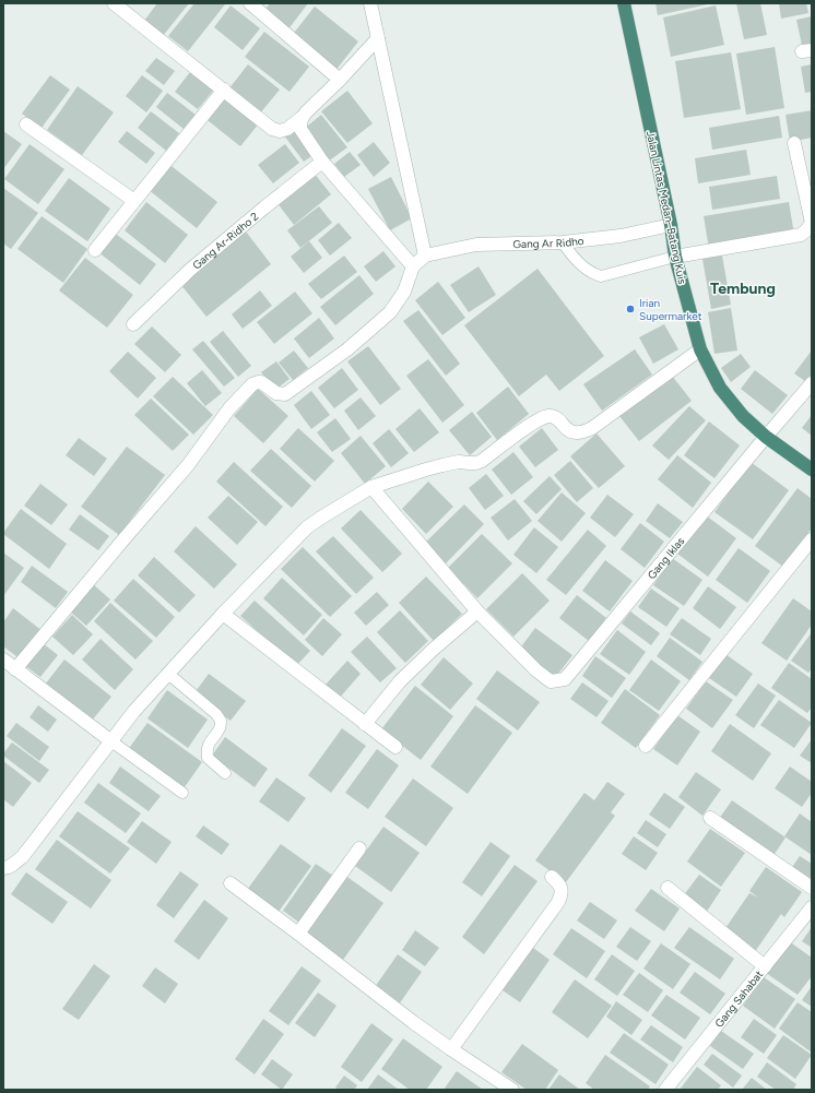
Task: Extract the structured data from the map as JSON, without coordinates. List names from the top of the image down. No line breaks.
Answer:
{"streets":{"highway":["Jalan Lintas Medan–Batang Kuis"],"street":["Gang Ar-Ridho 2","Gang Ar Ridho","Gang Iklas","Gang Sahabat"]},"crossings":[["Jalan Lintas Medan–Batang Kuis","Gang Ar Ridho"],["Jalan Lintas Medan–Batang Kuis","Gang Iklas"]],"districts":["Tembung"],"places":["Irian Supermarket"]}
